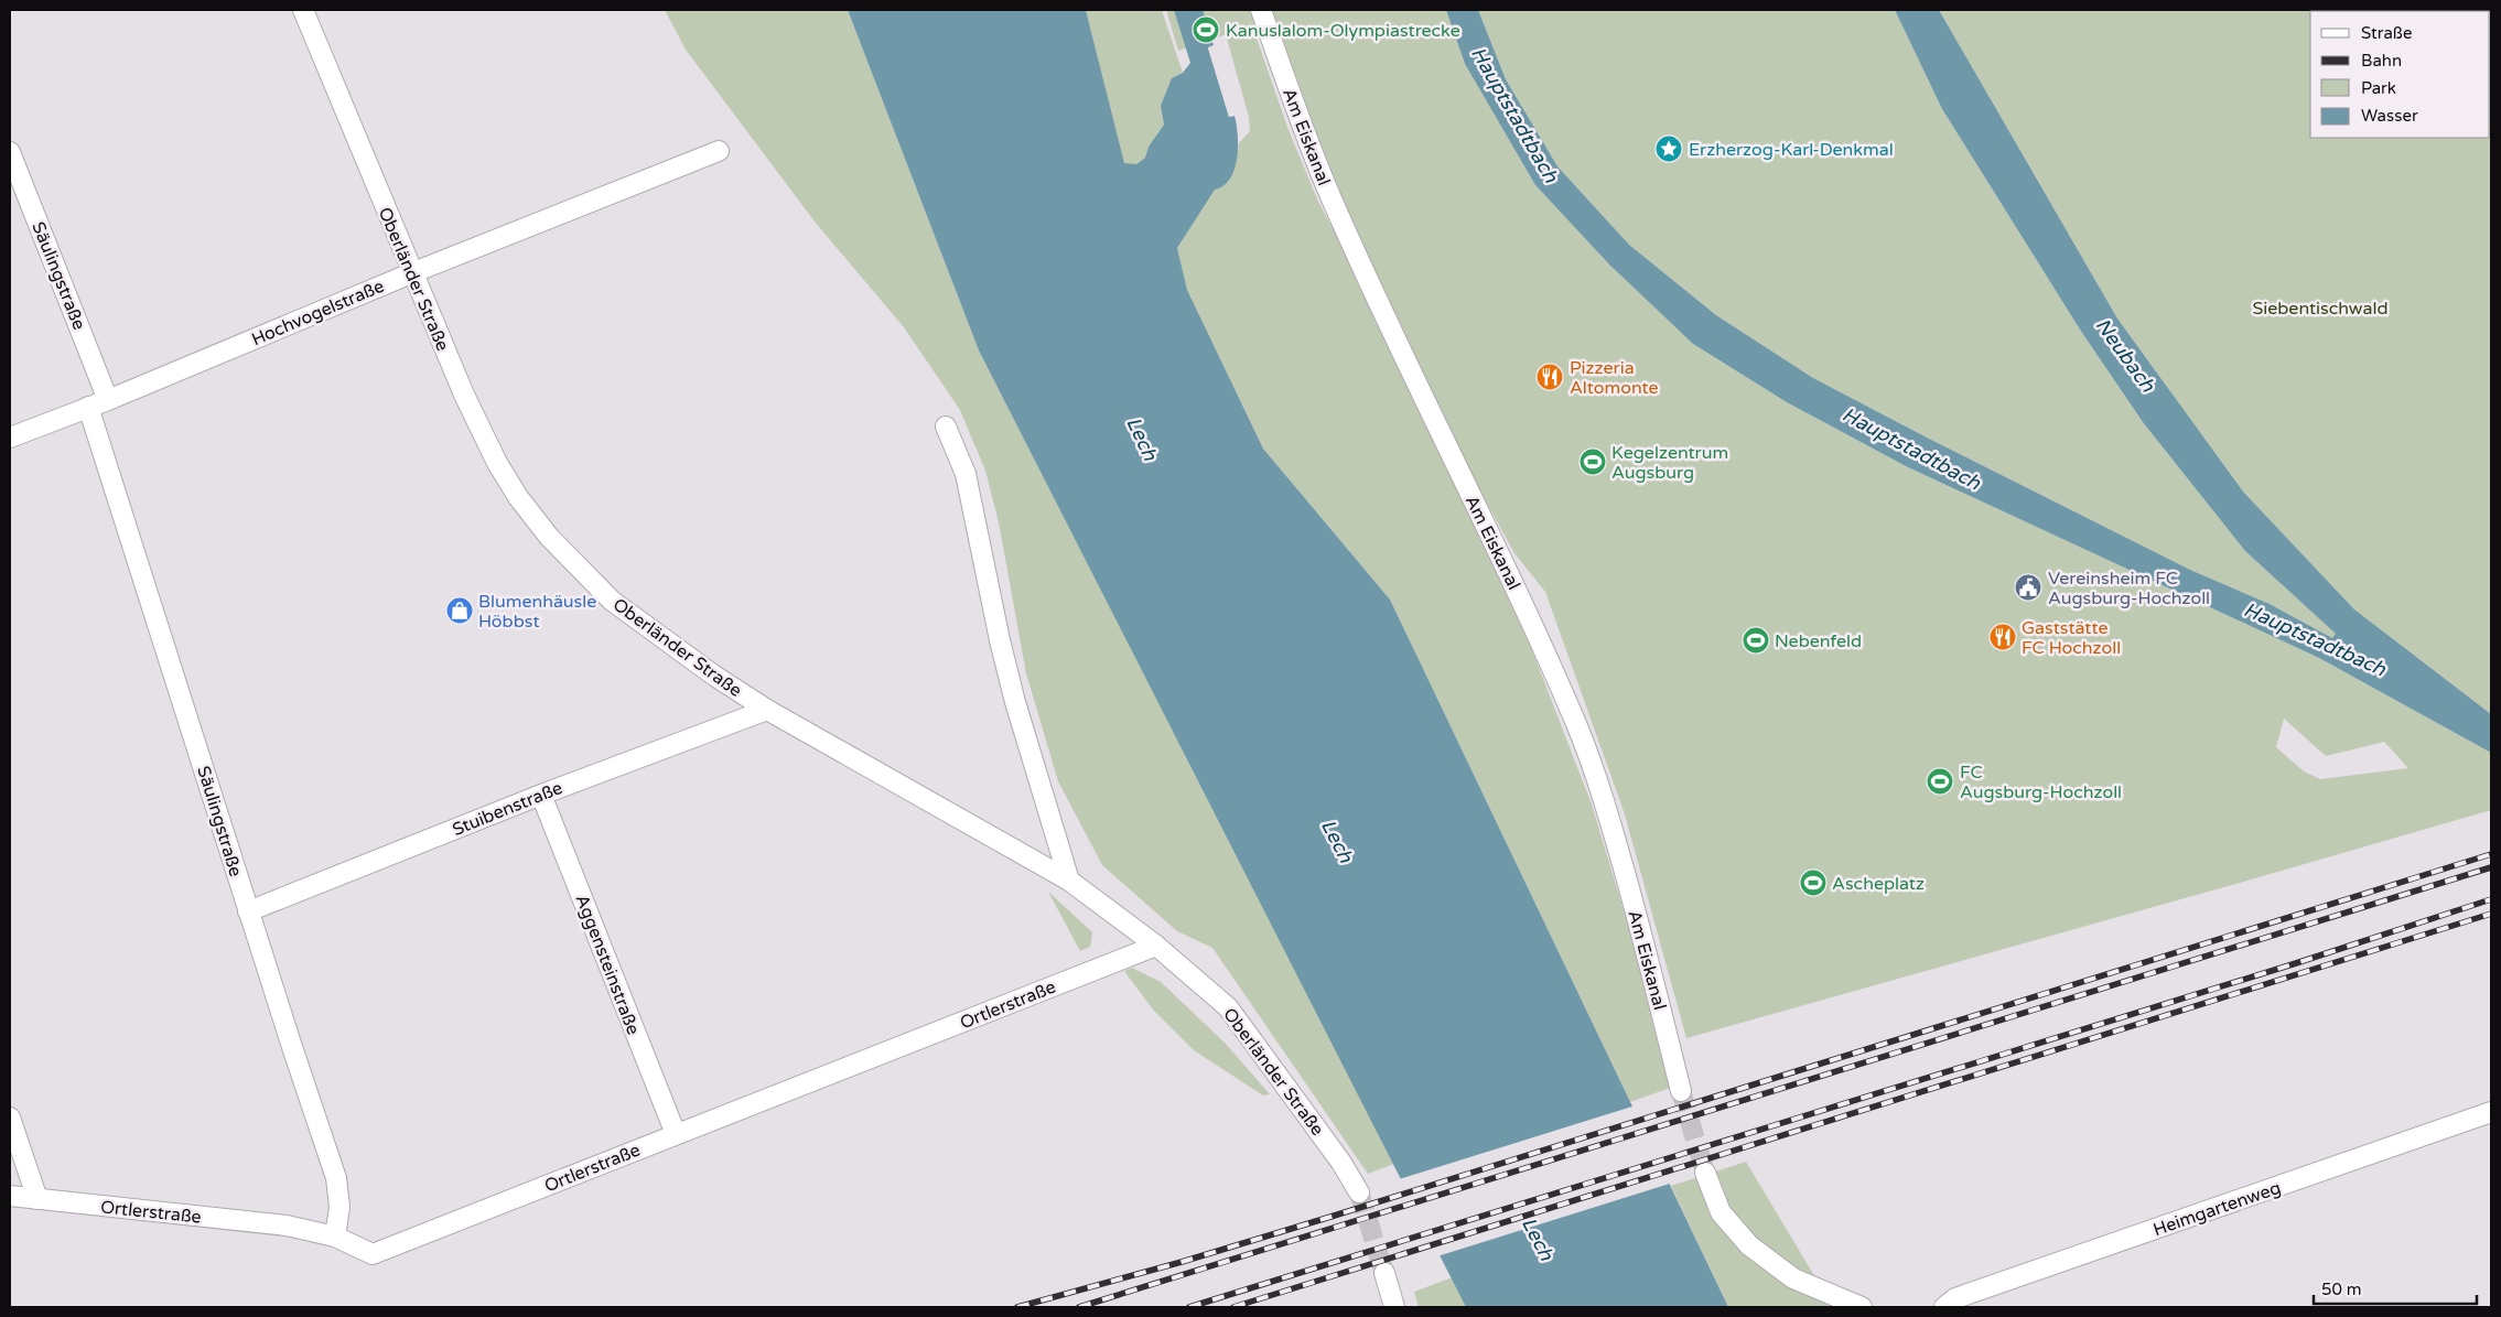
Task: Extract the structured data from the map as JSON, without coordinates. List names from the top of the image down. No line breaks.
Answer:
{"streets":{"street":["Am Eiskanal","Säulingstraße","Oberländer Straße","Hochvogelstraße","Stuibenstraße","Aggensteinstraße","Ortlerstraße","Heimgartenweg"]},"crossings":[["Säulingstraße","Hochvogelstraße"],["Säulingstraße","Stuibenstraße"],["Säulingstraße","Ortlerstraße"],["Oberländer Straße","Hochvogelstraße"],["Oberländer Straße","Stuibenstraße"],["Oberländer Straße","Ortlerstraße"],["Stuibenstraße","Aggensteinstraße"],["Aggensteinstraße","Ortlerstraße"]],"water":["Hauptstadtbach","Neubach","Lech"],"parks":["Siebentischwald"],"places":{"sports":["Kanuslalom-Olympiastrecke","Kegelzentrum Augsburg","Nebenfeld","FC Augsburg-Hochzoll","Ascheplatz"],"place":["Erzherzog-Karl-Denkmal"],"restaurant":["Pizzeria Altomonte","Gaststätte FC Hochzoll"],"public building":["Vereinsheim FC Augsburg-Hochzoll"],"shop":["Blumenhäusle Höbbst"]},"legend":["Straße","Bahn","Park","Wasser"],"scale_bar":"50 m"}
